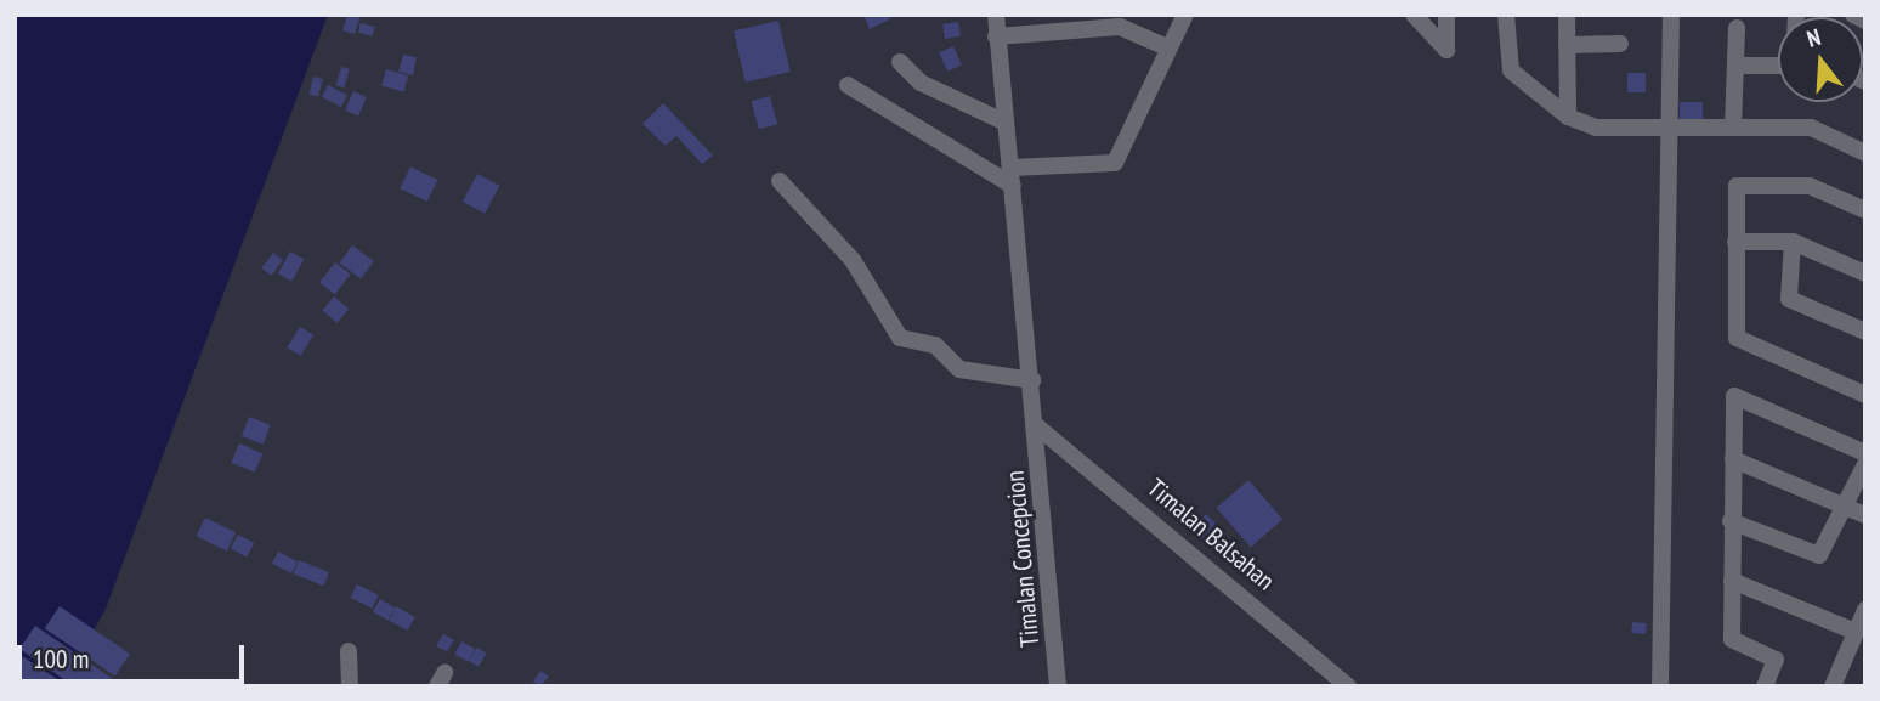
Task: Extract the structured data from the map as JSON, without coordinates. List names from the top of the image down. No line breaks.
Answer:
{"streets":{"street":["Timalan Balsahan","Timalan Concepcion"]},"crossings":[["Timalan Balsahan","Timalan Concepcion"]],"scale_bar":"100 m","north":"top"}
